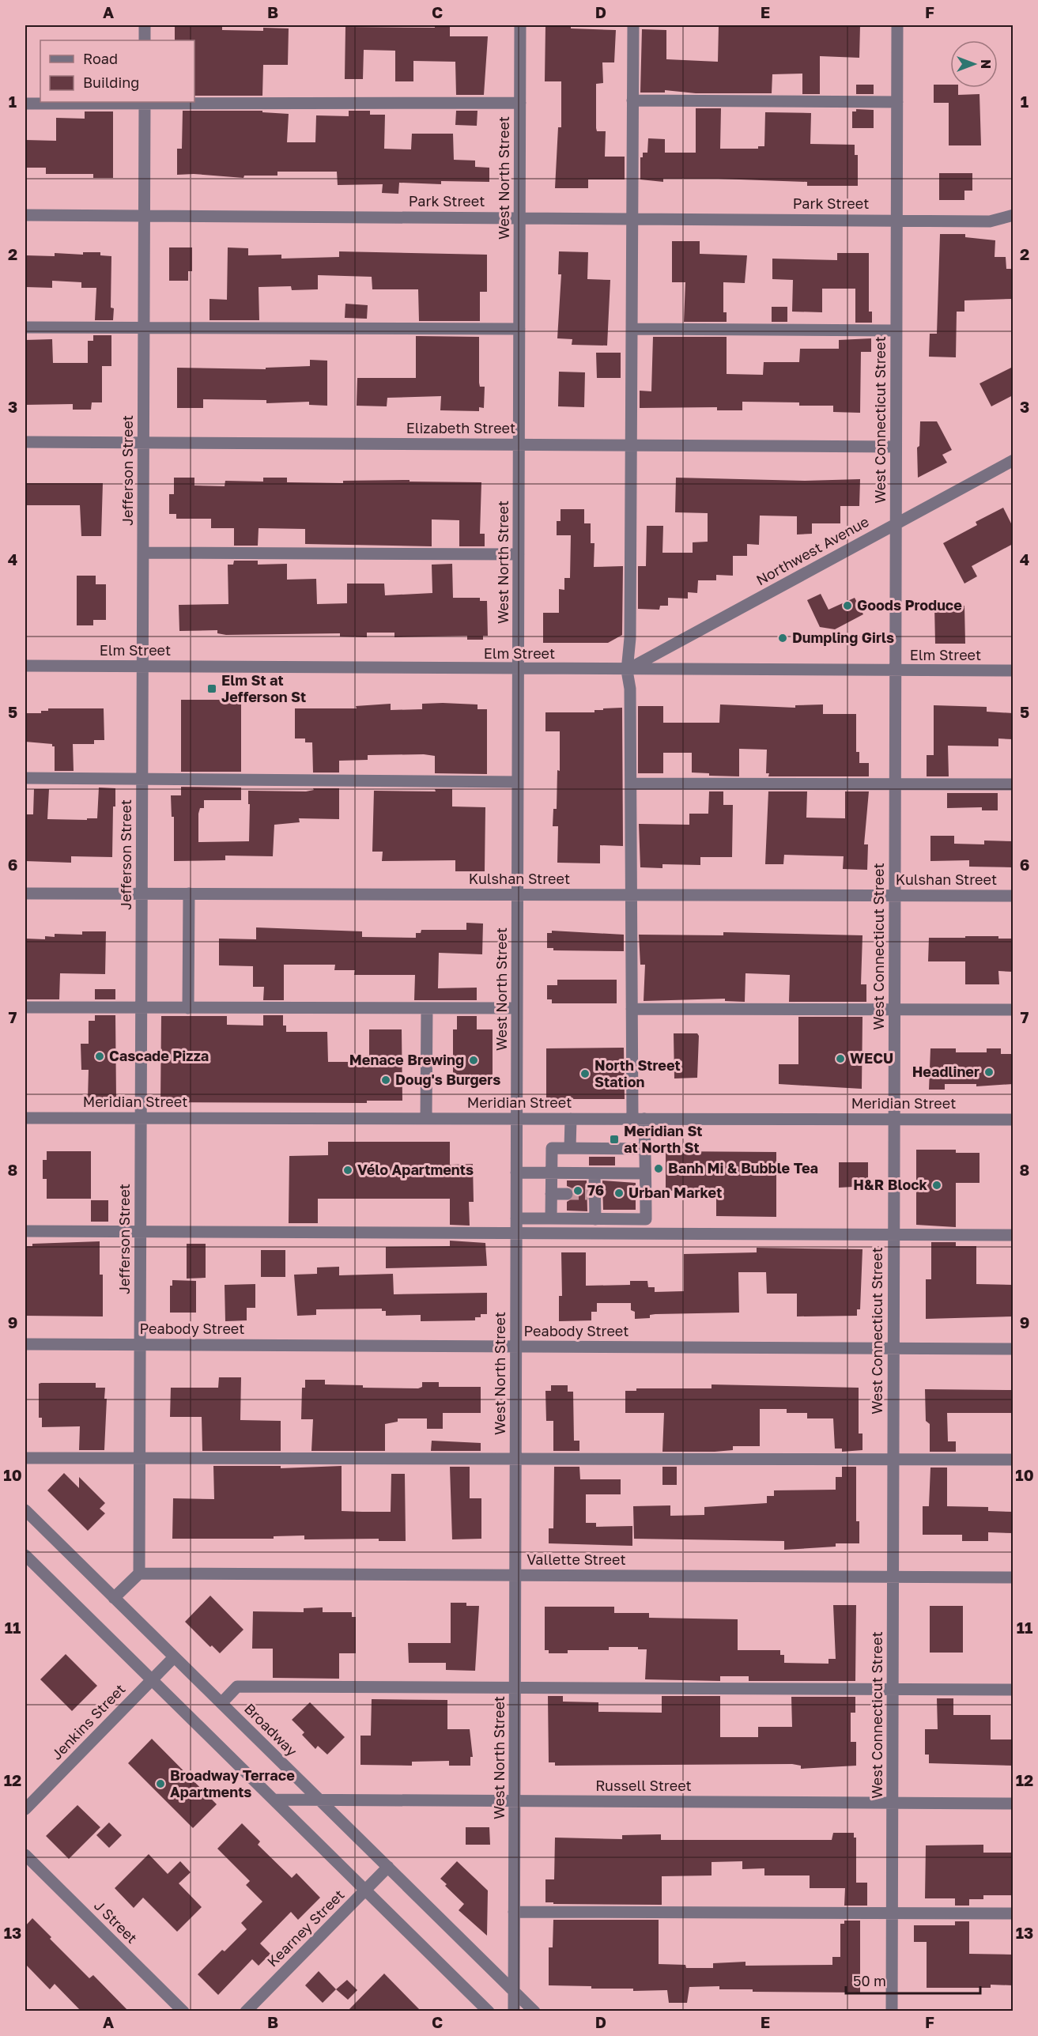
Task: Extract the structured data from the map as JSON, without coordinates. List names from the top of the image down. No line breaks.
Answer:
{"streets":{"street":["West North Street","Park Street","West Connecticut Street","Elizabeth Street","Jefferson Street","Northwest Avenue","Elm Street","Kulshan Street","Meridian Street","Peabody Street","Vallette Street","Jenkins Street","Broadway","Russell Street","J Street","Kearney Street"]},"crossings":[["West North Street","Park Street"],["West North Street","Elizabeth Street"],["West North Street","Elm Street"],["West North Street","Kulshan Street"],["West North Street","Meridian Street"],["West North Street","Peabody Street"],["West North Street","Vallette Street"],["West North Street","Broadway"],["West North Street","Russell Street"],["Park Street","West Connecticut Street"],["Park Street","Jefferson Street"],["West Connecticut Street","Elizabeth Street"],["West Connecticut Street","Northwest Avenue"],["West Connecticut Street","Elm Street"],["West Connecticut Street","Kulshan Street"],["West Connecticut Street","Meridian Street"],["West Connecticut Street","Peabody Street"],["West Connecticut Street","Vallette Street"],["West Connecticut Street","Russell Street"],["Elizabeth Street","Jefferson Street"],["Jefferson Street","Elm Street"],["Jefferson Street","Kulshan Street"],["Jefferson Street","Meridian Street"],["Jefferson Street","Peabody Street"],["Jefferson Street","Vallette Street"],["Northwest Avenue","Elm Street"],["Jenkins Street","Broadway"],["Broadway","Russell Street"],["Broadway","Kearney Street"]],"places":{"other":["Goods Produce","Dumpling Girls","Cascade Pizza","WECU","Menace Brewing","Headliner","North Street Station","Doug's Burgers","Banh Mi & Bubble Tea","Vélo Apartments","H&R Block","76","Urban Market","Broadway Terrace Apartments"],"transit":["Elm St at Jefferson St","Meridian St at North St"]},"legend":["Road","Building"],"scale_bar":"50 m","north":"right","grid":{"columns":["A","B","C","D","E","F"],"rows":["1","2","3","4","5","6","7","8","9","10","11","12","13"]}}
